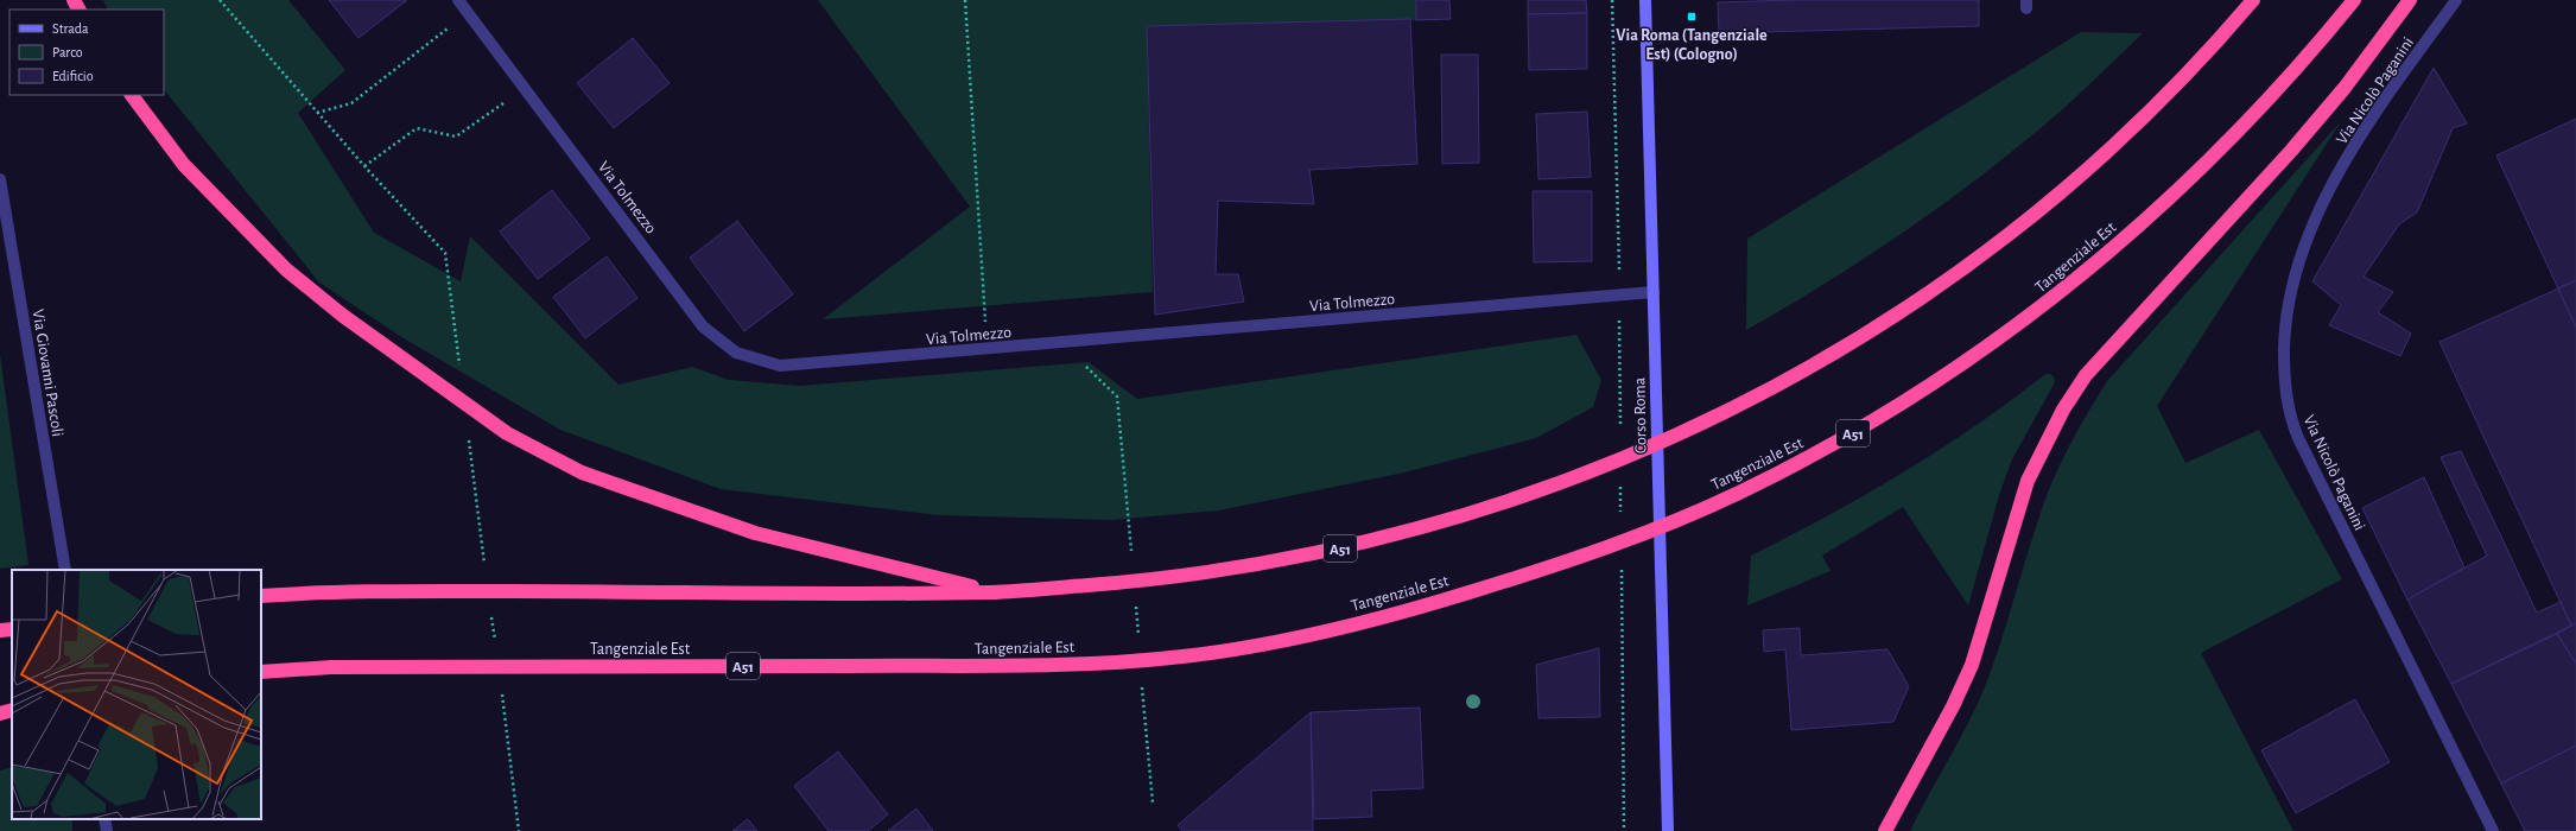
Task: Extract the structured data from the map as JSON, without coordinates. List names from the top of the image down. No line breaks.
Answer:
{"streets":{"highway":["Tangenziale Est","A51"],"main road":["Corso Roma"],"street":["Via Nicolò Paganini","Via Tolmezzo","Via Giovanni Pascoli"]},"crossings":[["Via Tolmezzo","Corso Roma"]],"places":{"transit":["Via Roma (Tangenziale Est) (Cologno)"]},"legend":["Strada","Parco","Edificio"]}
